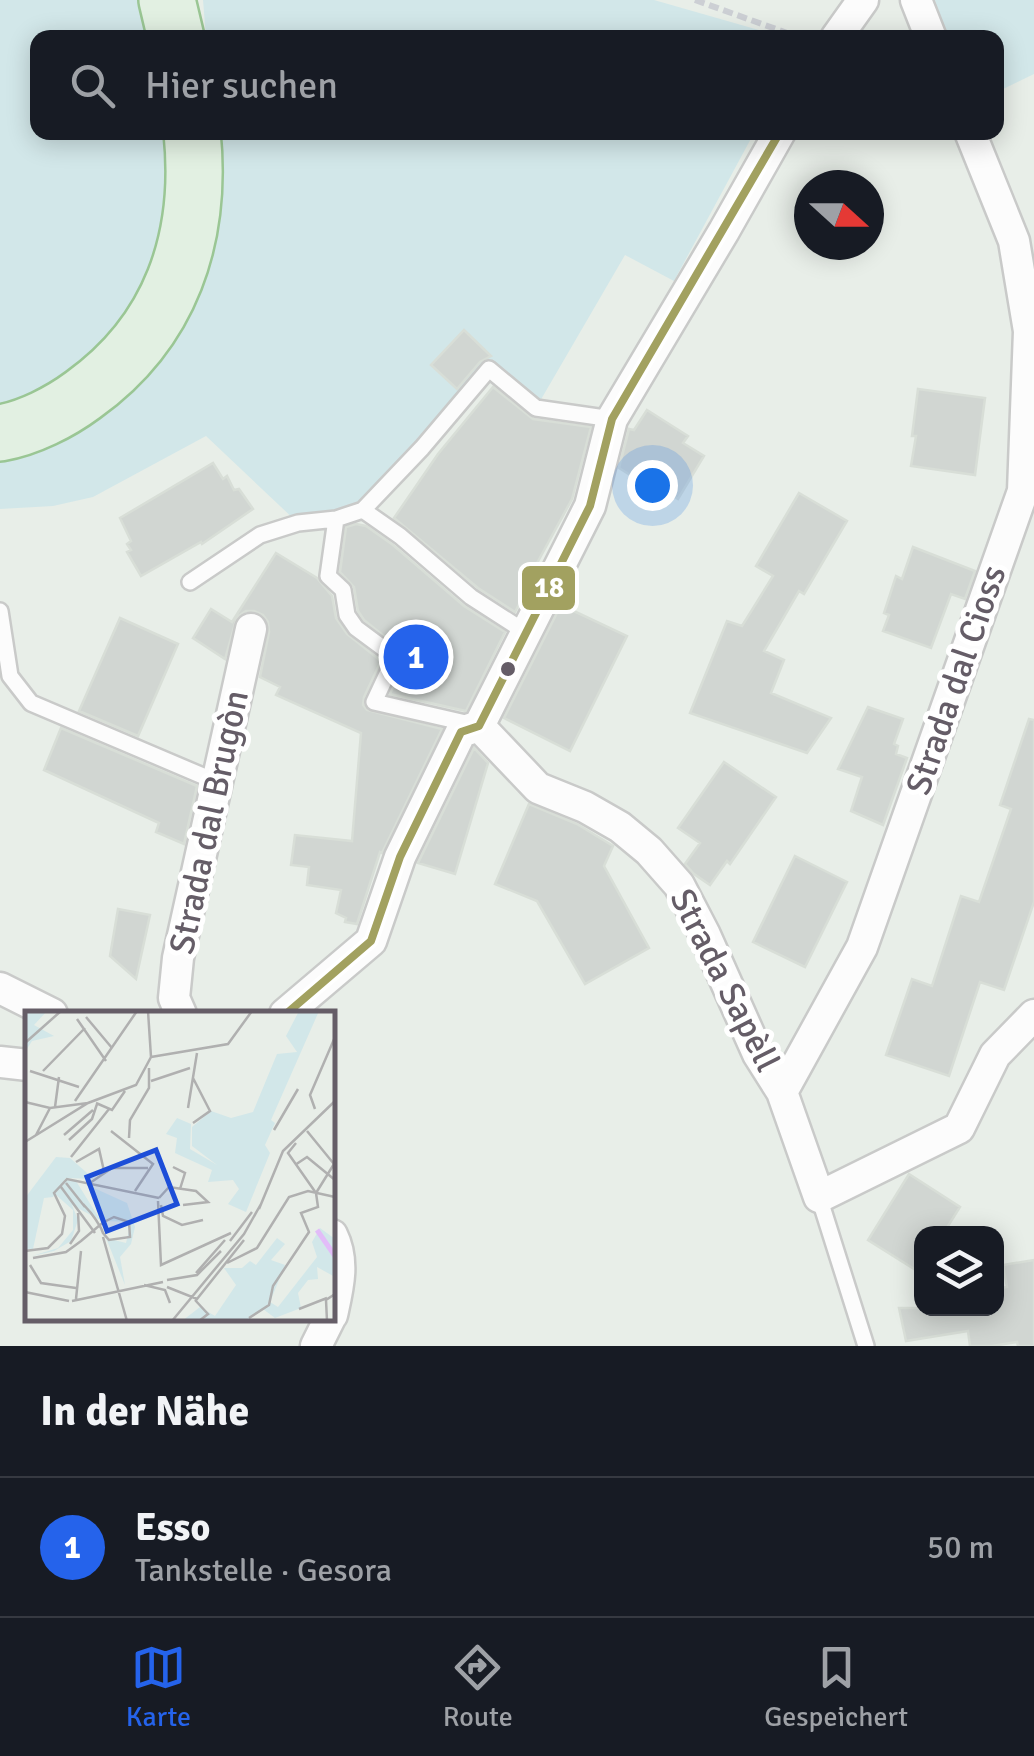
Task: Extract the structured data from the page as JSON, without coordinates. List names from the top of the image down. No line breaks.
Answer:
{"streets":{"street":["Strada dal Cioss","Strada dal Brugòn","Strada Sapèll"]},"crossings":[["Strada dal Cioss","Strada Sapèll"]],"lines":["transit line 18"],"north":"right","page":{"search":"Hier suchen","pins":"1","heading":"In der Nähe","list":[{"mark":"1","name":"Esso","note":"Tankstelle · Gesora","value":"50 m"}],"nav":["Karte","Route","Gespeichert"]}}
